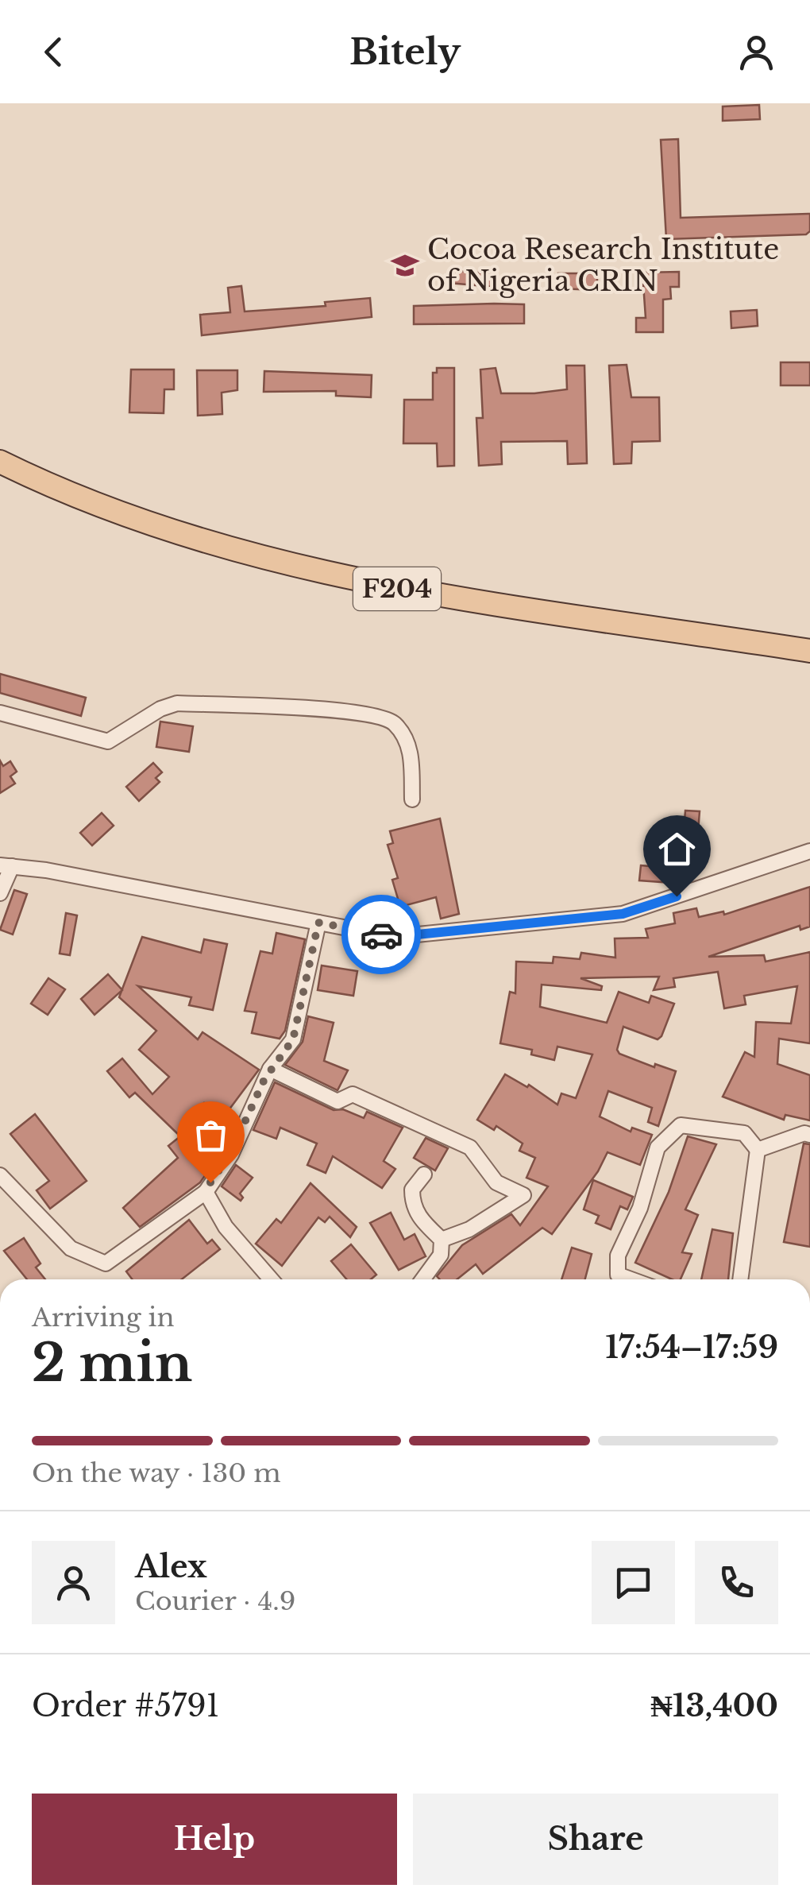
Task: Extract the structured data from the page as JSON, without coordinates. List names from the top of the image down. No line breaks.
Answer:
{"streets":{"main road":["F204"]},"places":{"school or university":["Cocoa Research Institute of Nigeria CRIN"]},"page":{"header":"Bitely","heading":["2 min","Arriving in","17:54–17:59"],"panel":["Alex","Courier · 4.9","Order #5791","₦13,400"],"bar":"On the way · 130 m","buttons":["Help","Share"]}}
